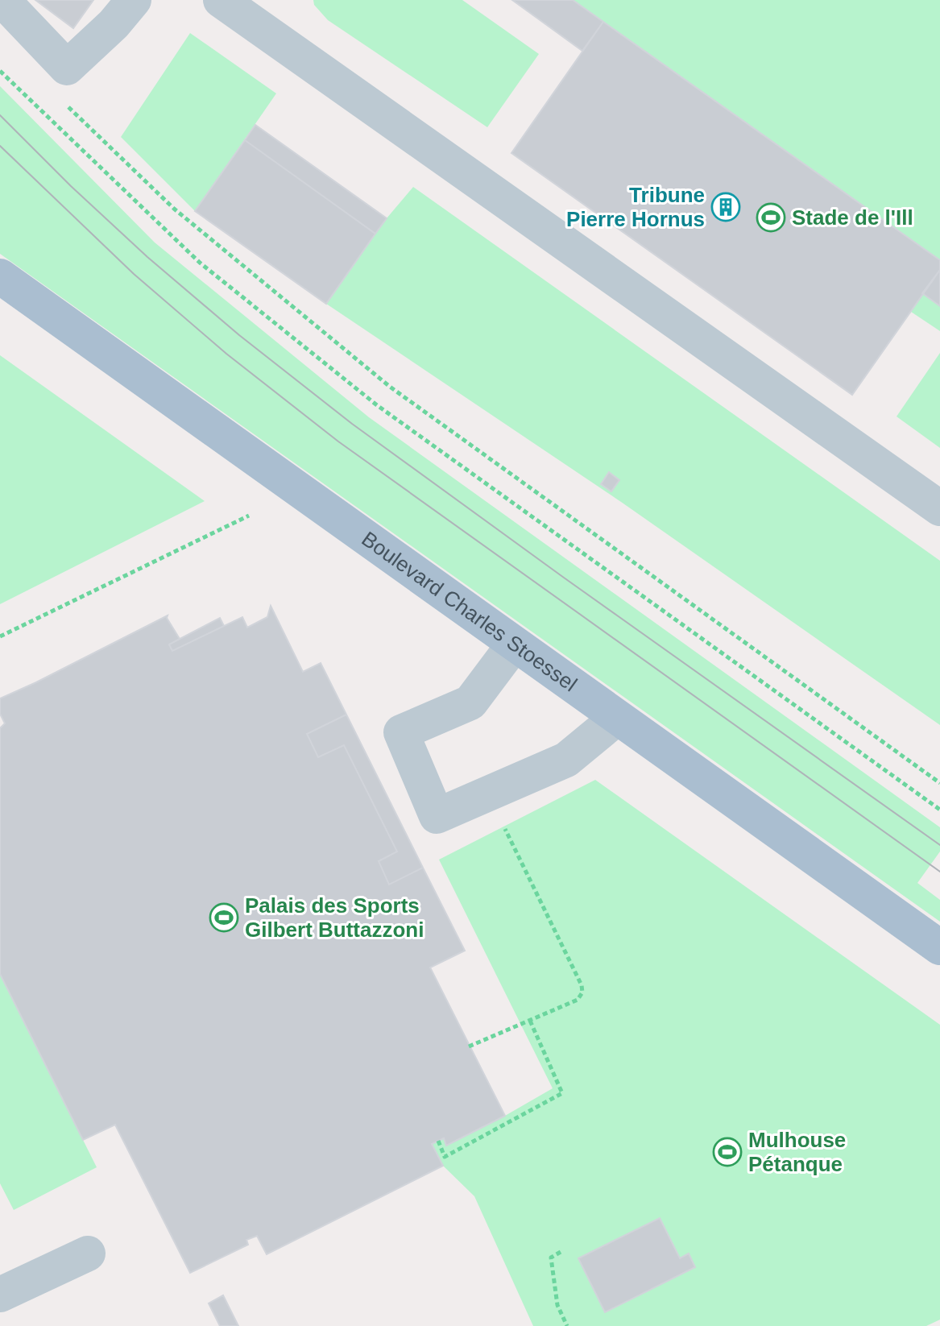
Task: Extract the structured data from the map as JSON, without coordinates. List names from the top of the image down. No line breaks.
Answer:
{"streets":{"main road":["Boulevard Charles Stoessel"]},"places":{"building":["Tribune Pierre Hornus"],"sports":["Stade de l'Ill","Palais des Sports Gilbert Buttazzoni","Mulhouse Pétanque"]}}
